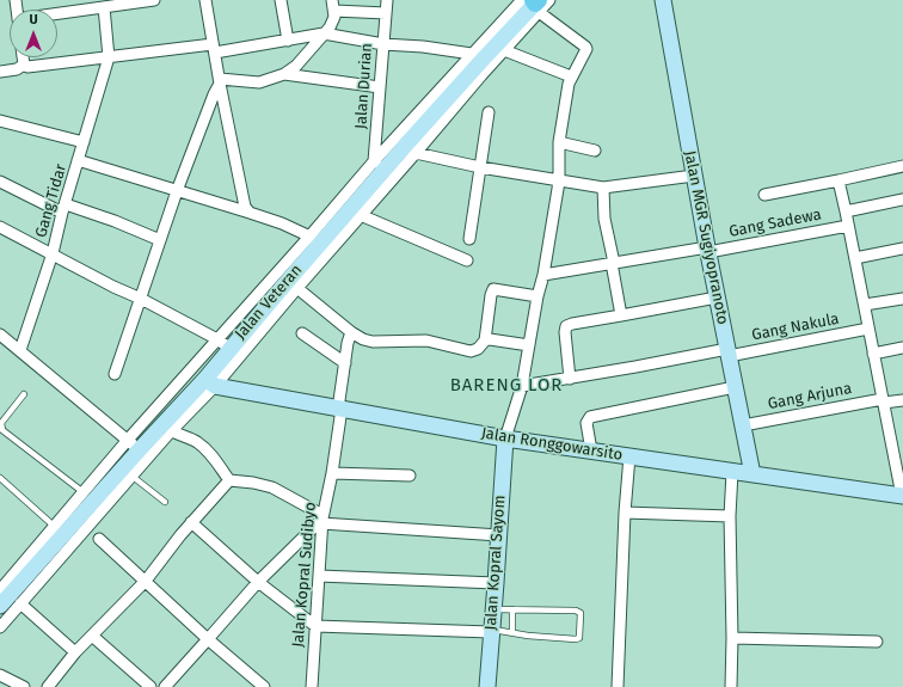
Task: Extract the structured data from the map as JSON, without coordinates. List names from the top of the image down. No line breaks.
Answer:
{"streets":{"street":["Jalan Durian","Gang Tidar","Gang Sadewa","Jalan MGR Sugiyopranoto","Jalan Veteran","Gang Nakula","Gang Arjuna","Jalan Ronggowarsito","Jalan Kopral Sayom","Jalan Kopral Sudibyo"]},"crossings":[["Jalan Durian","Jalan Veteran"],["Gang Sadewa","Jalan MGR Sugiyopranoto"],["Jalan MGR Sugiyopranoto","Gang Nakula"],["Jalan MGR Sugiyopranoto","Gang Arjuna"],["Jalan MGR Sugiyopranoto","Jalan Ronggowarsito"],["Jalan Veteran","Jalan Ronggowarsito"],["Jalan Ronggowarsito","Jalan Kopral Sayom"],["Jalan Ronggowarsito","Jalan Kopral Sudibyo"]],"districts":["BARENG LOR"],"north":"top"}
